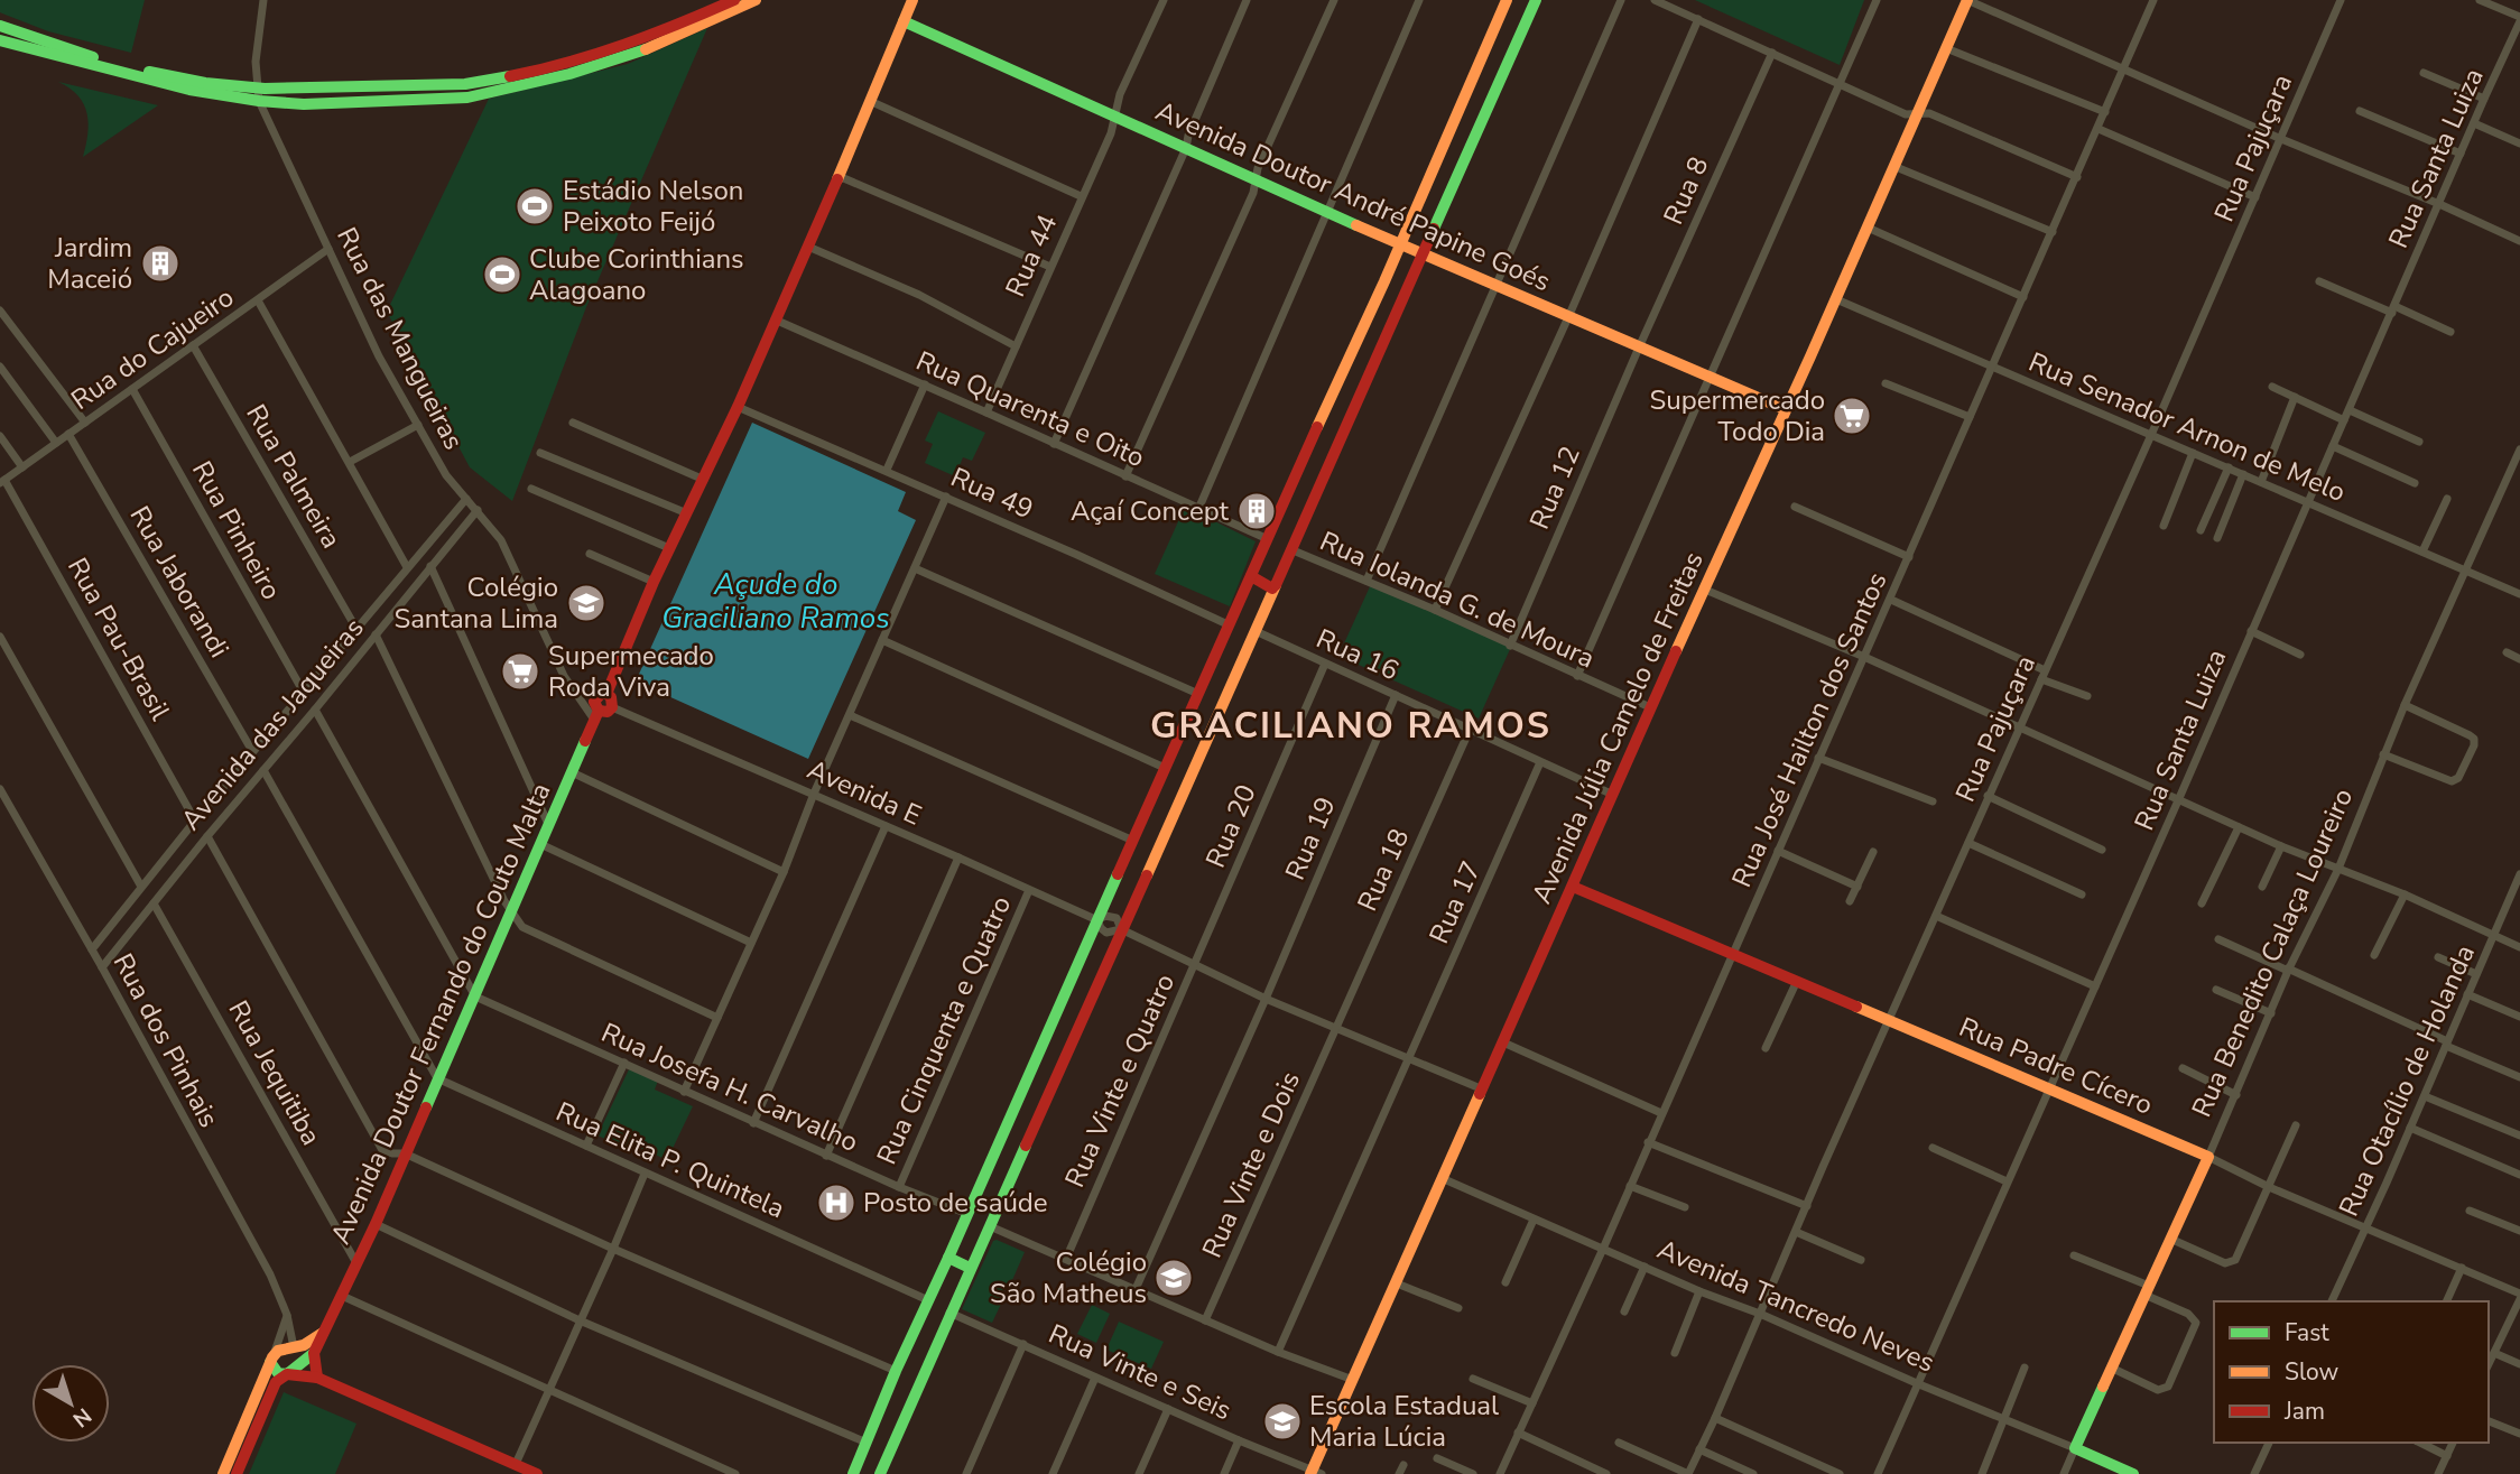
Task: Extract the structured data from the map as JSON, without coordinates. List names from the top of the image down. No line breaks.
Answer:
{"streets":{"street":["Rua Pajuçara","Rua Santa Luiza","Rua 8","Avenida Doutor André Papine Goés","Rua 44","Rua das Mangueiras","Rua do Cajueiro","Rua Quarenta e Oito","Rua Senador Arnon de Melo","Rua Palmeira","Rua 12","Rua 49","Rua Pinheiro","Rua Jaborandi","Rua Iolanda G. de Moura","Rua Pau-Brasil","Rua 16","Avenida das Jaqueiras","Avenida Júlia Camelo de Freitas","Rua José Hailton dos Santos","Avenida E","Rua 20","Rua 19","Rua 18","Rua 17","Rua Benedito Calaça Loureiro","Avenida Doutor Fernando do Couto Malta","Rua Cinquenta e Quatro","Rua dos Pinhais","Rua Padre Cícero","Rua Jequitiba","Rua Vinte e Quatro","Rua Otacílio de Holanda","Rua Josefa H. Carvalho","Rua Elita P. Quintela","Rua Vinte e Dois","Avenida Tancredo Neves","Rua Vinte e Seis"]},"crossings":[["Rua Pajuçara","Rua Senador Arnon de Melo"],["Rua Pajuçara","Rua Padre Cícero"],["Rua Pajuçara","Avenida Tancredo Neves"],["Rua Santa Luiza","Rua Senador Arnon de Melo"],["Rua Santa Luiza","Rua Padre Cícero"],["Rua Santa Luiza","Avenida Tancredo Neves"],["Rua 8","Avenida Doutor André Papine Goés"],["Rua 8","Rua 12"],["Avenida Doutor André Papine Goés","Rua 44"],["Avenida Doutor André Papine Goés","Rua 12"],["Avenida Doutor André Papine Goés","Avenida Júlia Camelo de Freitas"],["Avenida Doutor André Papine Goés","Avenida Doutor Fernando do Couto Malta"],["Rua 44","Rua Quarenta e Oito"],["Rua das Mangueiras","Rua do Cajueiro"],["Rua das Mangueiras","Avenida das Jaqueiras"],["Rua das Mangueiras","Avenida Doutor Fernando do Couto Malta"],["Rua do Cajueiro","Rua Palmeira"],["Rua do Cajueiro","Rua Pinheiro"],["Rua do Cajueiro","Rua Jaborandi"],["Rua do Cajueiro","Rua Pau-Brasil"],["Rua Quarenta e Oito","Avenida Doutor Fernando do Couto Malta"],["Rua Senador Arnon de Melo","Avenida Júlia Camelo de Freitas"],["Rua Senador Arnon de Melo","Rua José Hailton dos Santos"],["Rua Senador Arnon de Melo","Rua Benedito Calaça Loureiro"],["Rua Palmeira","Avenida das Jaqueiras"],["Rua 12","Rua Iolanda G. de Moura"],["Rua 49","Avenida Doutor Fernando do Couto Malta"],["Rua Pinheiro","Avenida das Jaqueiras"],["Rua Jaborandi","Avenida das Jaqueiras"],["Rua Iolanda G. de Moura","Avenida Júlia Camelo de Freitas"],["Rua Pau-Brasil","Avenida das Jaqueiras"],["Rua 16","Avenida Júlia Camelo de Freitas"],["Rua 16","Rua 20"],["Rua 16","Rua 19"],["Rua 16","Rua 18"],["Rua 16","Rua 17"],["Avenida das Jaqueiras","Rua dos Pinhais"],["Avenida das Jaqueiras","Rua Jequitiba"],["Avenida Júlia Camelo de Freitas","Avenida E"],["Avenida Júlia Camelo de Freitas","Rua Padre Cícero"],["Avenida Júlia Camelo de Freitas","Avenida Tancredo Neves"],["Avenida Júlia Camelo de Freitas","Rua Vinte e Seis"],["Rua José Hailton dos Santos","Rua Padre Cícero"],["Rua José Hailton dos Santos","Avenida Tancredo Neves"],["Avenida E","Rua 20"],["Avenida E","Rua 19"],["Avenida E","Rua 18"],["Avenida E","Rua 17"],["Avenida E","Rua Cinquenta e Quatro"],["Avenida E","Rua Vinte e Quatro"],["Avenida E","Rua Vinte e Dois"],["Rua 20","Rua Vinte e Quatro"],["Rua 18","Rua Vinte e Dois"],["Rua Benedito Calaça Loureiro","Rua Padre Cícero"],["Rua Benedito Calaça Loureiro","Avenida Tancredo Neves"],["Avenida Doutor Fernando do Couto Malta","Rua dos Pinhais"],["Avenida Doutor Fernando do Couto Malta","Rua Jequitiba"],["Avenida Doutor Fernando do Couto Malta","Rua Josefa H. Carvalho"],["Avenida Doutor Fernando do Couto Malta","Rua Elita P. Quintela"],["Rua Cinquenta e Quatro","Rua Josefa H. Carvalho"],["Rua Padre Cícero","Rua Otacílio de Holanda"]],"districts":["GRACILIANO RAMOS"],"water":["Açude do Graciliano Ramos"],"places":{"sports":["Estádio Nelson Peixoto Feijó","Clube Corinthians Alagoano"],"building":["Jardim Maceió","Açaí Concept"],"supermarket":["Supermercado Todo Dia","Supermecado Roda Viva"],"school or university":["Colégio Santana Lima","Colégio São Matheus","Escola Estadual Maria Lúcia"],"hospital":["Posto de saúde"]},"legend":["Fast","Slow","Jam"],"north":"bottom right"}
